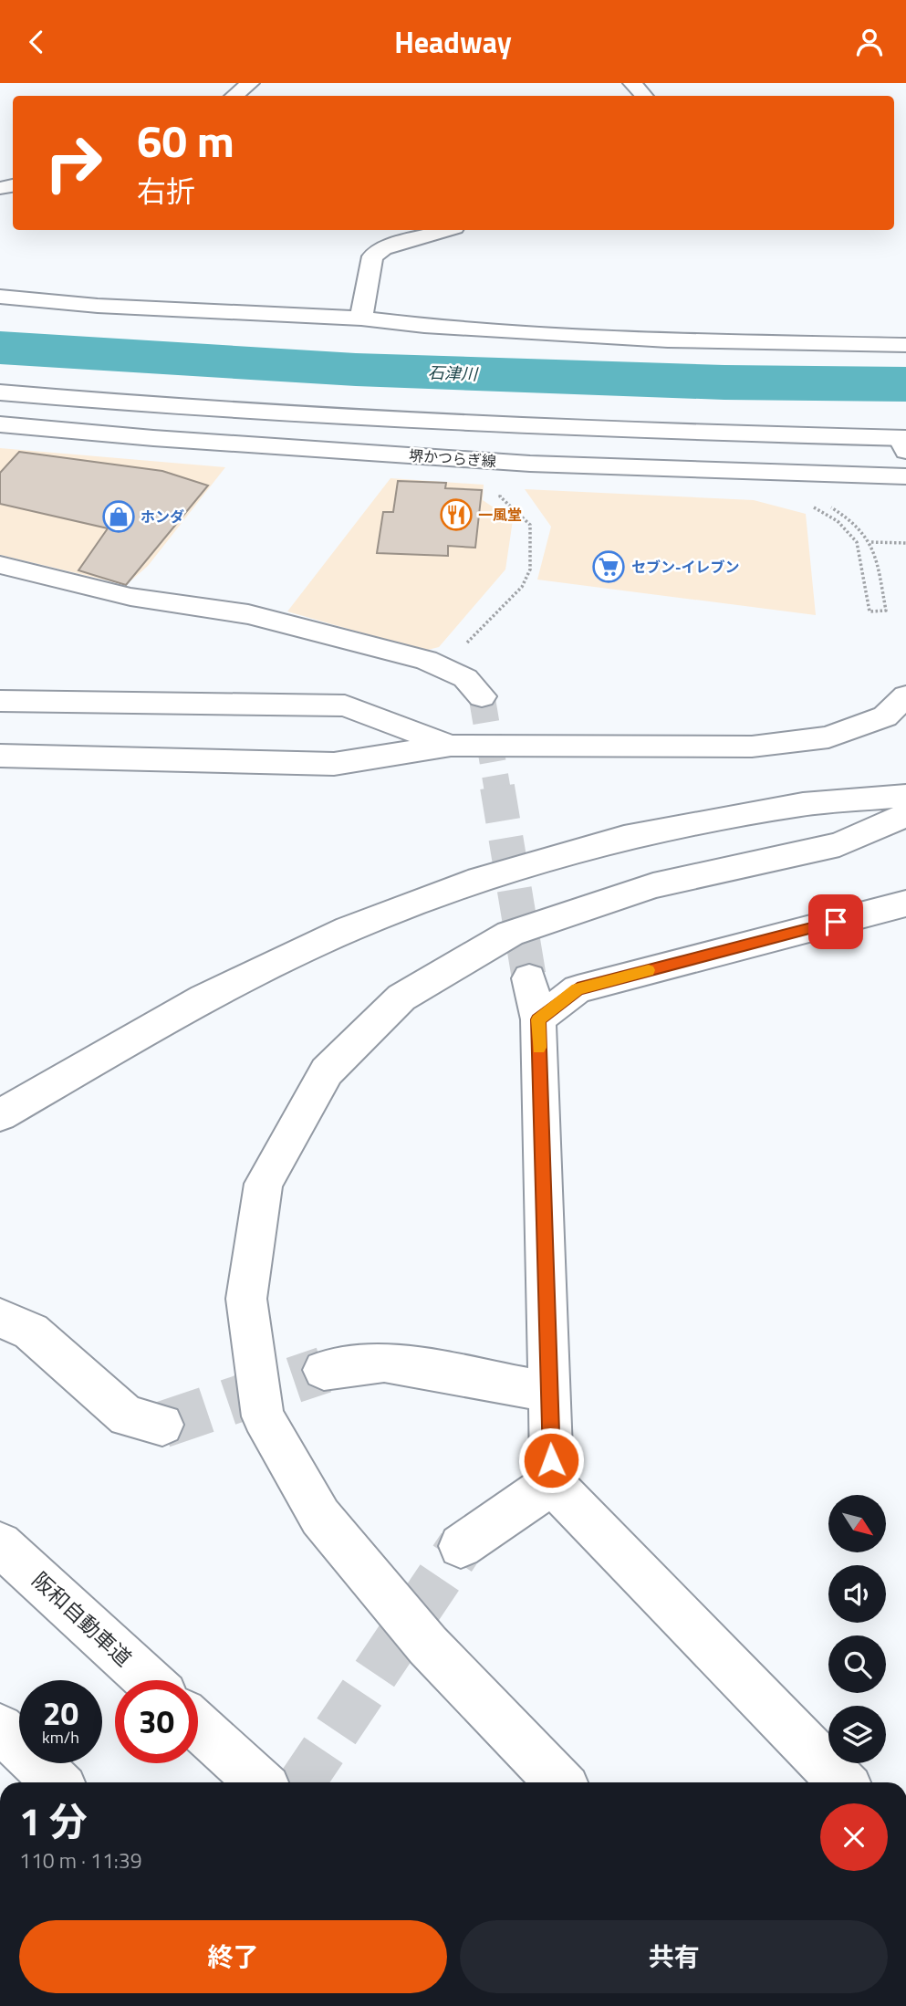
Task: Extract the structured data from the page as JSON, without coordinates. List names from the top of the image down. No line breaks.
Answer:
{"streets":{"main road":["堺かつらぎ線","阪和自動車道"]},"water":["石津川"],"places":{"restaurant":["一風堂"],"shop":["ホンダ"],"supermarket":["セブン-イレブン"]},"north":"bottom right","page":{"header":"Headway","turn":["60 m","右折"],"speed":"20 km/h","limit":"30","heading":["1 分","110 m · 11:39"],"buttons":["終了","共有"]}}
